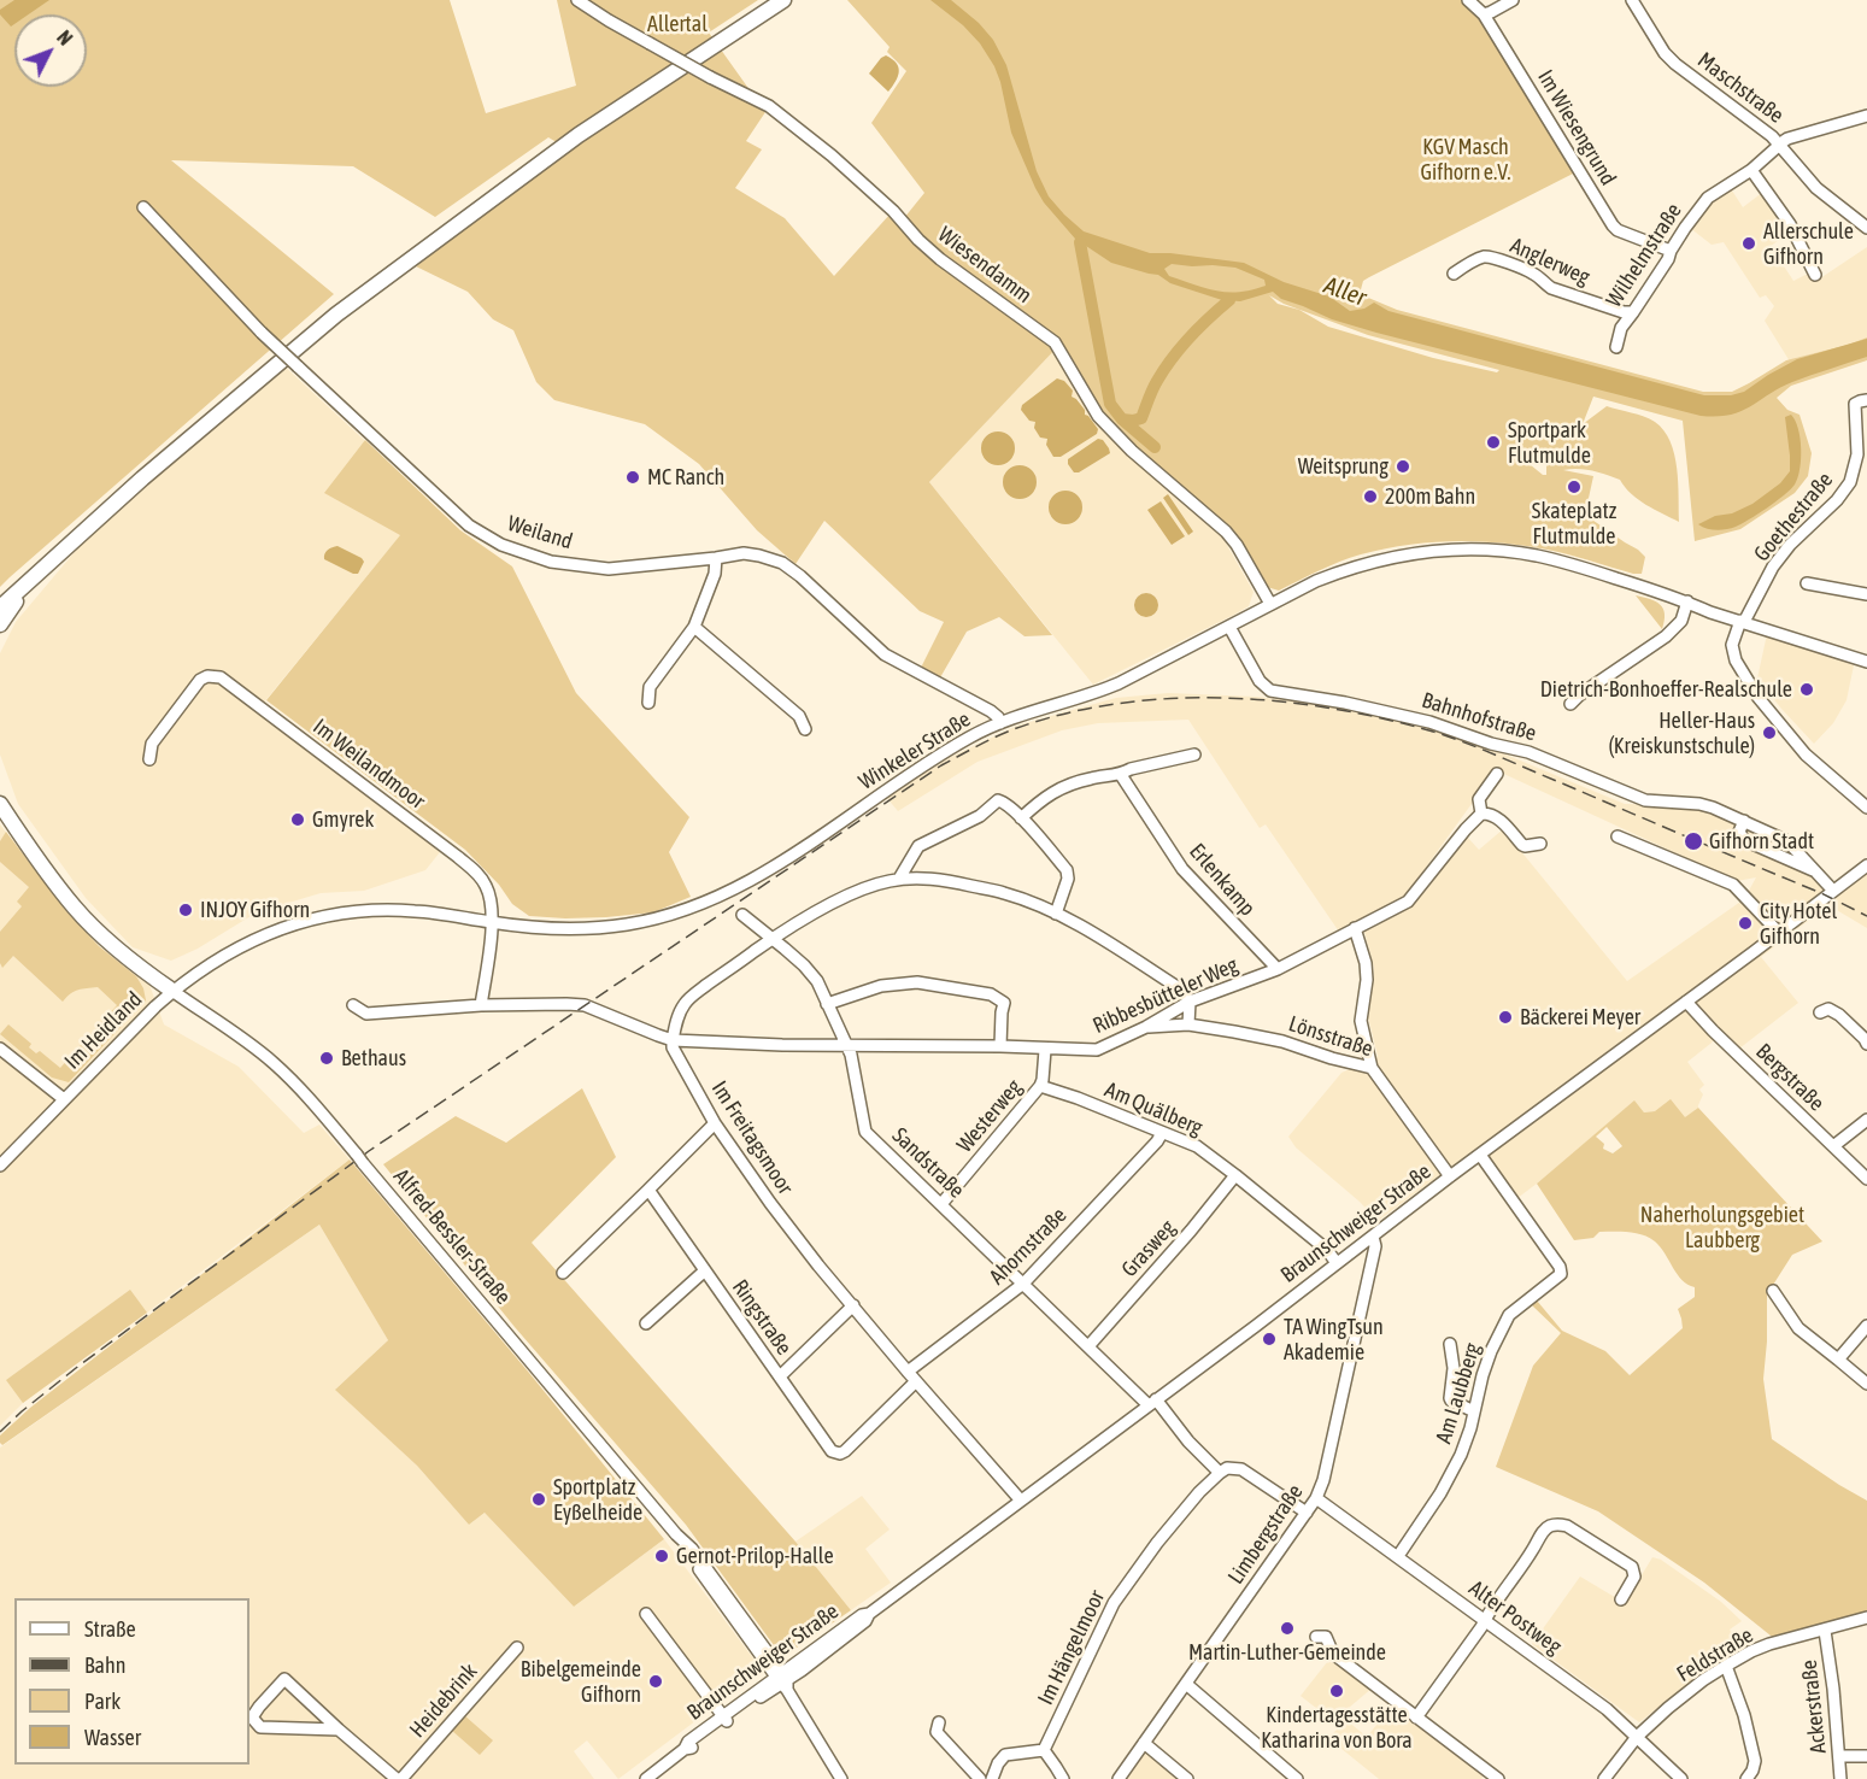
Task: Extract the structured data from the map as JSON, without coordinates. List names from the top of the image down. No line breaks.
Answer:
{"streets":{"street":["Maschstraße","Im Wiesengrund","Wilhelmstraße","Anglerweg","Wiesendamm","Goethestraße","Weiland","Bahnhofstraße","Winkeler Straße","Im Weilandmoor","Erlenkamp","Ribbesbütteler Weg","Im Heidland","Lönsstraße","Bergstraße","Am Quälberg","Westerweg","Im Freitagsmoor","Sandstraße","Braunschweiger Straße","Alfred-Bessler-Straße","Ahornstraße","Grasweg","Ringstraße","Am Laubberg","Limbergstraße","Alter Postweg","Im Hängelmoor","Feldstraße","Heidebrink","Ackerstraße"]},"crossings":[["Maschstraße","Wilhelmstraße"],["Im Wiesengrund","Wilhelmstraße"],["Wilhelmstraße","Anglerweg"],["Wiesendamm","Winkeler Straße"],["Goethestraße","Winkeler Straße"],["Weiland","Winkeler Straße"],["Bahnhofstraße","Winkeler Straße"],["Bahnhofstraße","Braunschweiger Straße"],["Winkeler Straße","Im Weilandmoor"],["Winkeler Straße","Im Heidland"],["Winkeler Straße","Alfred-Bessler-Straße"],["Erlenkamp","Ribbesbütteler Weg"],["Ribbesbütteler Weg","Lönsstraße"],["Ribbesbütteler Weg","Im Freitagsmoor"],["Ribbesbütteler Weg","Sandstraße"],["Im Heidland","Alfred-Bessler-Straße"],["Lönsstraße","Braunschweiger Straße"],["Bergstraße","Braunschweiger Straße"],["Am Quälberg","Westerweg"],["Am Quälberg","Braunschweiger Straße"],["Am Quälberg","Ahornstraße"],["Am Quälberg","Grasweg"],["Westerweg","Sandstraße"],["Im Freitagsmoor","Braunschweiger Straße"],["Im Freitagsmoor","Ahornstraße"],["Im Freitagsmoor","Ringstraße"],["Sandstraße","Braunschweiger Straße"],["Sandstraße","Ahornstraße"],["Sandstraße","Grasweg"],["Braunschweiger Straße","Alfred-Bessler-Straße"],["Braunschweiger Straße","Am Laubberg"],["Braunschweiger Straße","Limbergstraße"],["Ahornstraße","Ringstraße"],["Am Laubberg","Alter Postweg"],["Limbergstraße","Alter Postweg"],["Alter Postweg","Feldstraße"],["Feldstraße","Ackerstraße"]],"water":["Aller"],"parks":["Allertal","KGV Masch Gifhorn e.V.","Naherholungsgebiet Laubberg"],"places":["Allerschule Gifhorn","Sportpark Flutmulde","Weitsprung","MC Ranch","Skateplatz Flutmulde","200m Bahn","Dietrich-Bonhoeffer-Realschule","Heller-Haus (Kreiskunstschule)","Gmyrek","Gifhorn Stadt","INJOY Gifhorn","City Hotel Gifhorn","Bäckerei Meyer","Bethaus","TA WingTsun Akademie","Sportplatz Eyßelheide","Gernot-Prilop-Halle","Martin-Luther-Gemeinde","Bibelgemeinde Gifhorn","Kindertagesstätte Katharina von Bora"],"legend":["Straße","Bahn","Park","Wasser"],"north":"top right"}
